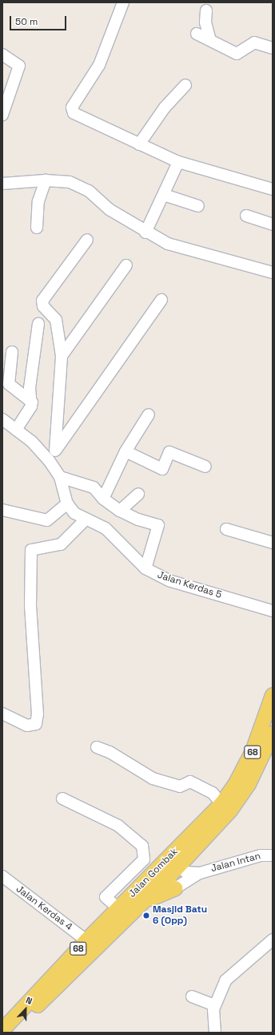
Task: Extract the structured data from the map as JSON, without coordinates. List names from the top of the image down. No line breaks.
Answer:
{"streets":{"main road":["68","Jalan Gombak"],"street":["Jalan Kerdas 5","Jalan Intan","Jalan Kerdas 4"]},"crossings":[["Jalan Intan","Jalan Gombak"],["Jalan Gombak","Jalan Kerdas 4"]],"places":["Masjid Batu 6 (Opp)"],"scale_bar":"50 m","north":"top"}
